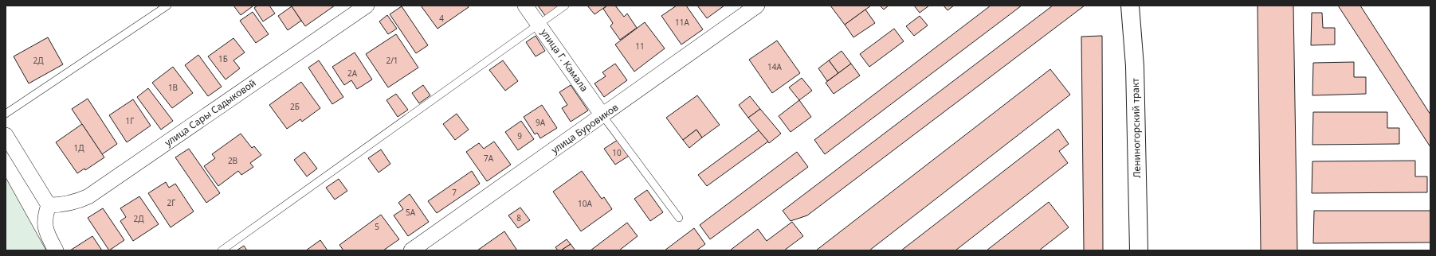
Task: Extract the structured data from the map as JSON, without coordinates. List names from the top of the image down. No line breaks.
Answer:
{"streets":{"main road":["Лениногорский тракт"],"street":["улица Г. Камала","улица Сары Садыковой","улица Буровиков"]},"crossings":[["улица Г. Камала","улица Буровиков"]],"house_numbers":["4","11А","11","1Б","2Д","2/1","14А","2А","1В","2Б","1Г","9А","9","1Д","10","7А","2В","7","2Г","10А","5А","8","2Д","5"]}
